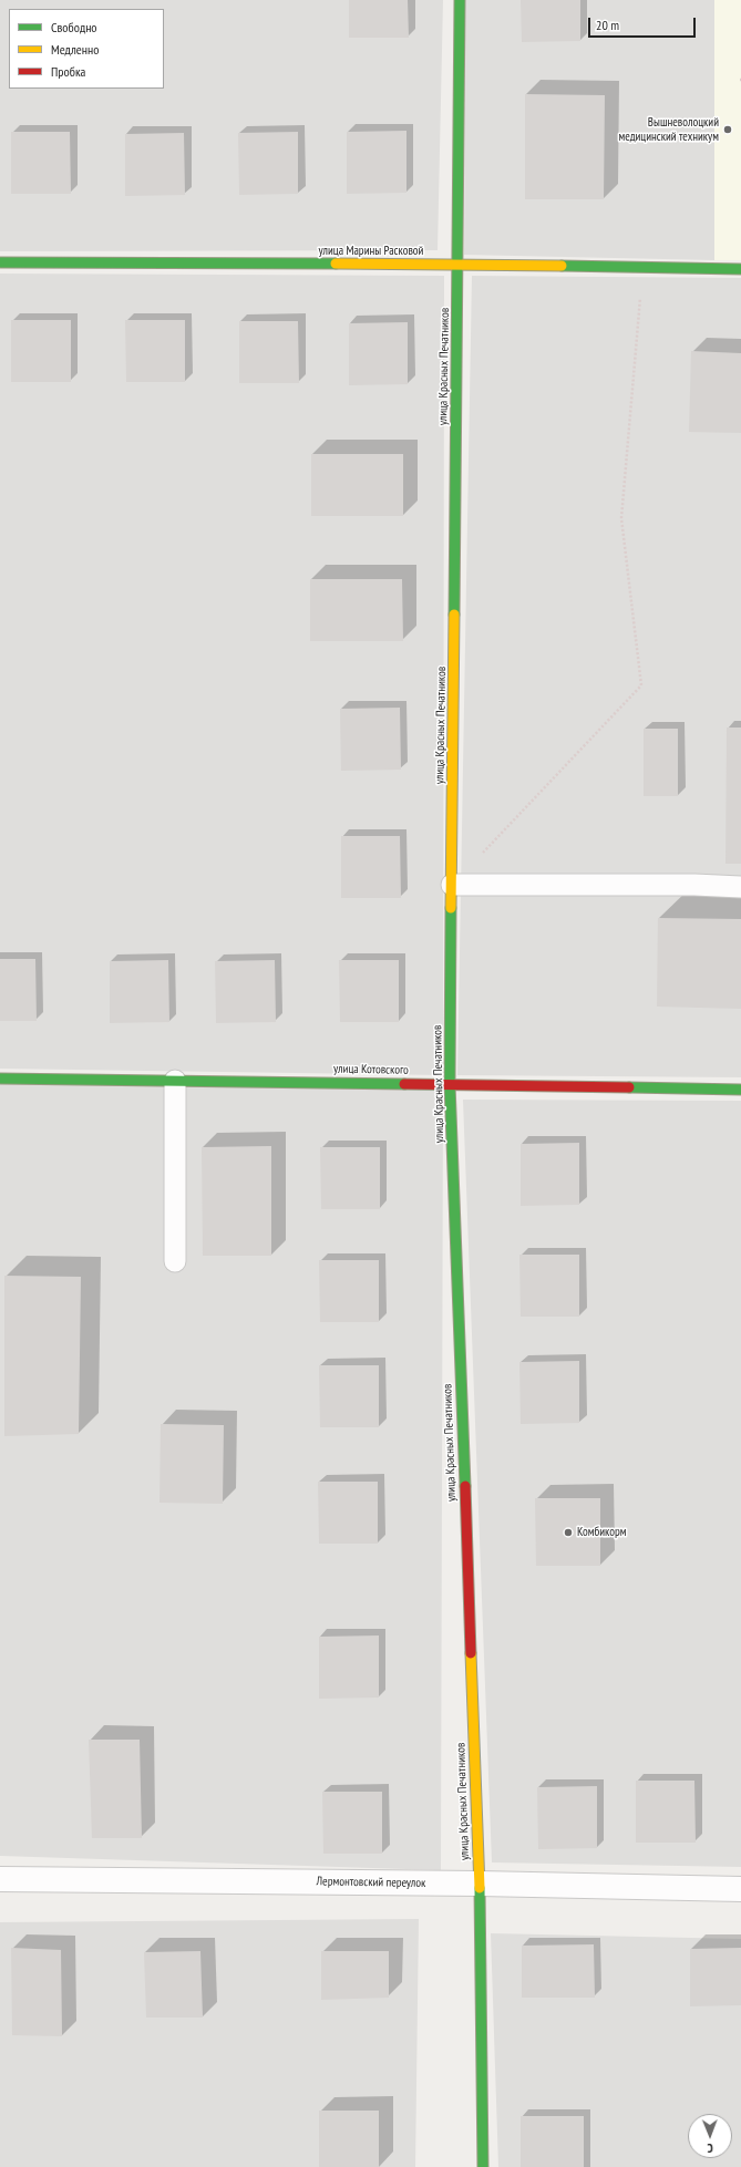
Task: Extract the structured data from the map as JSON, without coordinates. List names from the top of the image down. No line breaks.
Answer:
{"streets":{"street":["улица Марины Расковой","улица Красных Печатников","улица Котовского","Лермонтовский переулок"]},"crossings":[["улица Марины Расковой","улица Красных Печатников"],["улица Красных Печатников","улица Котовского"],["улица Красных Печатников","Лермонтовский переулок"]],"places":["Вышневолоцкий медицинский техникум","Комбикорм"],"legend":["Свободно","Медленно","Пробка"],"scale_bar":"20 m","north":"bottom"}
